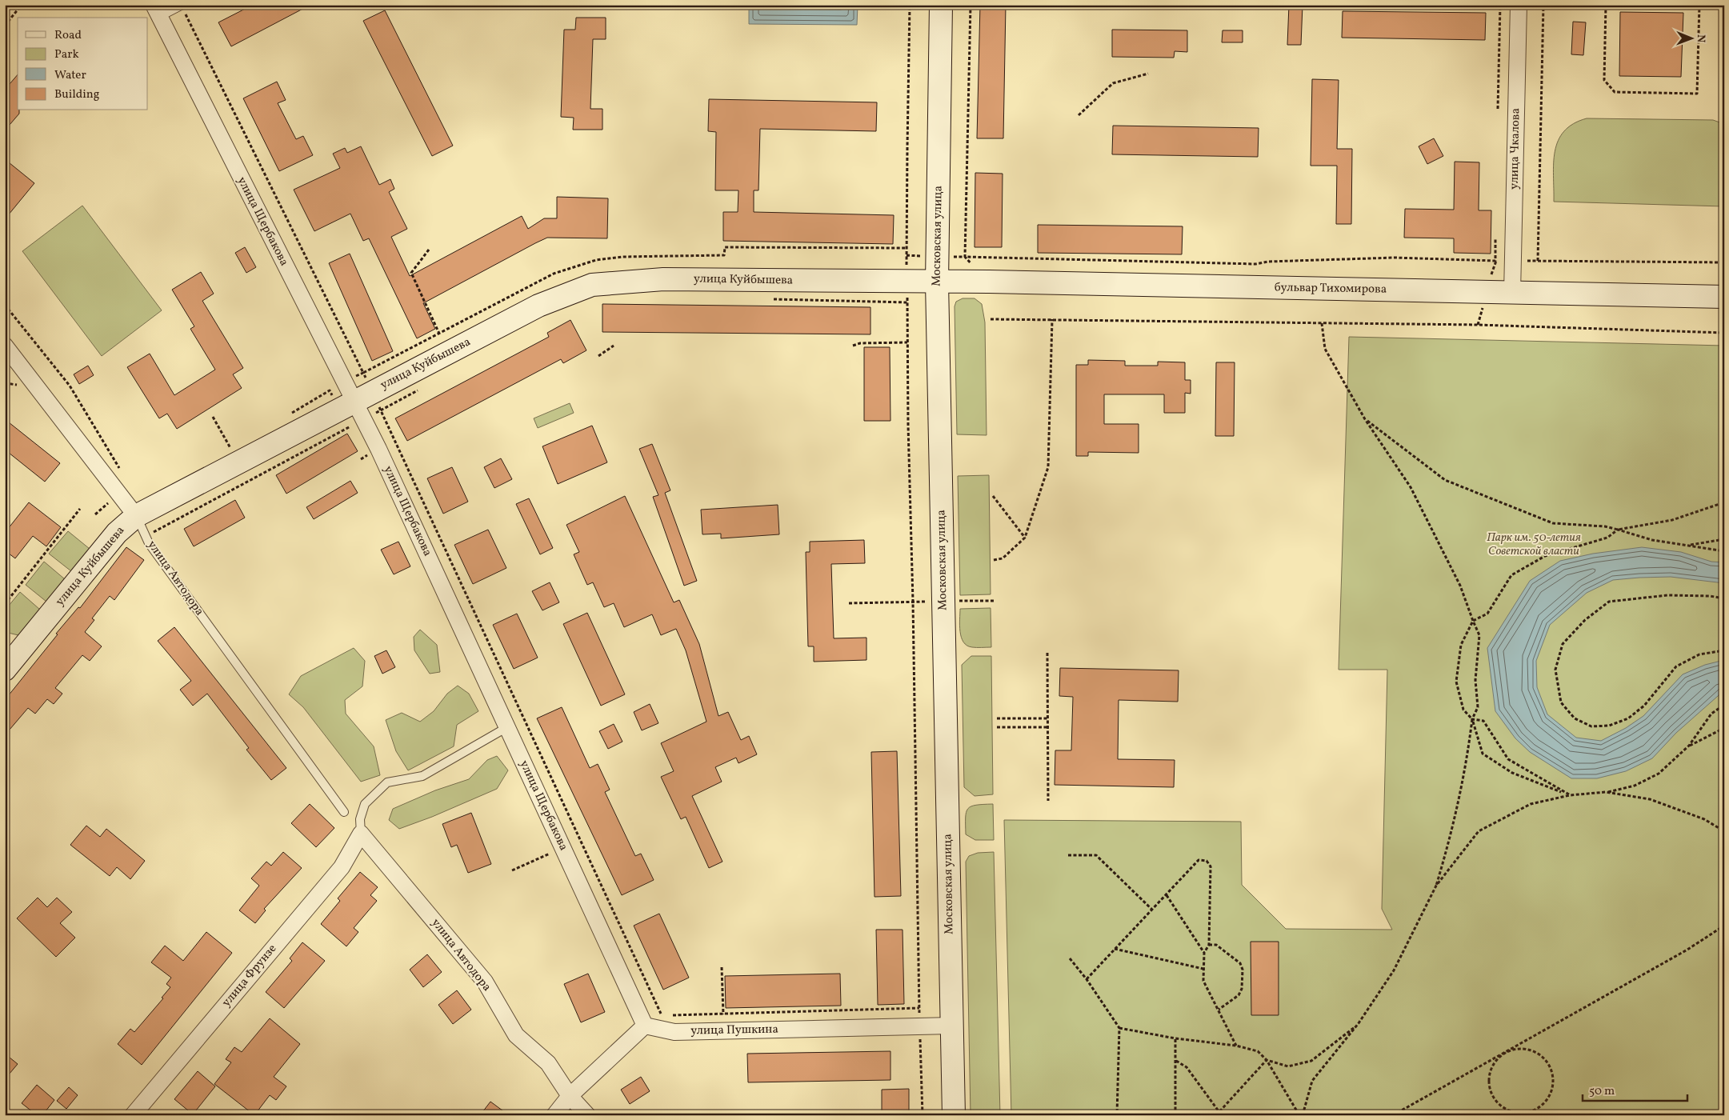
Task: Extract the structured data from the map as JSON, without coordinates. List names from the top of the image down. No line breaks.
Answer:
{"streets":{"street":["улица Чкалова","улица Щербакова","Московская улица","улица Куйбышева","бульвар Тихомирова","улица Автодора","улица Фрунзе","улица Пушкина"]},"crossings":[["улица Чкалова","бульвар Тихомирова"],["улица Щербакова","улица Куйбышева"],["улица Щербакова","улица Пушкина"],["Московская улица","улица Куйбышева"],["Московская улица","бульвар Тихомирова"],["Московская улица","улица Пушкина"],["улица Куйбышева","бульвар Тихомирова"],["улица Куйбышева","улица Автодора"],["улица Автодора","улица Фрунзе"]],"parks":["Парк им. 50-летия Советской власти"],"legend":["Road","Park","Water","Building"],"scale_bar":"50 m","north":"right"}
